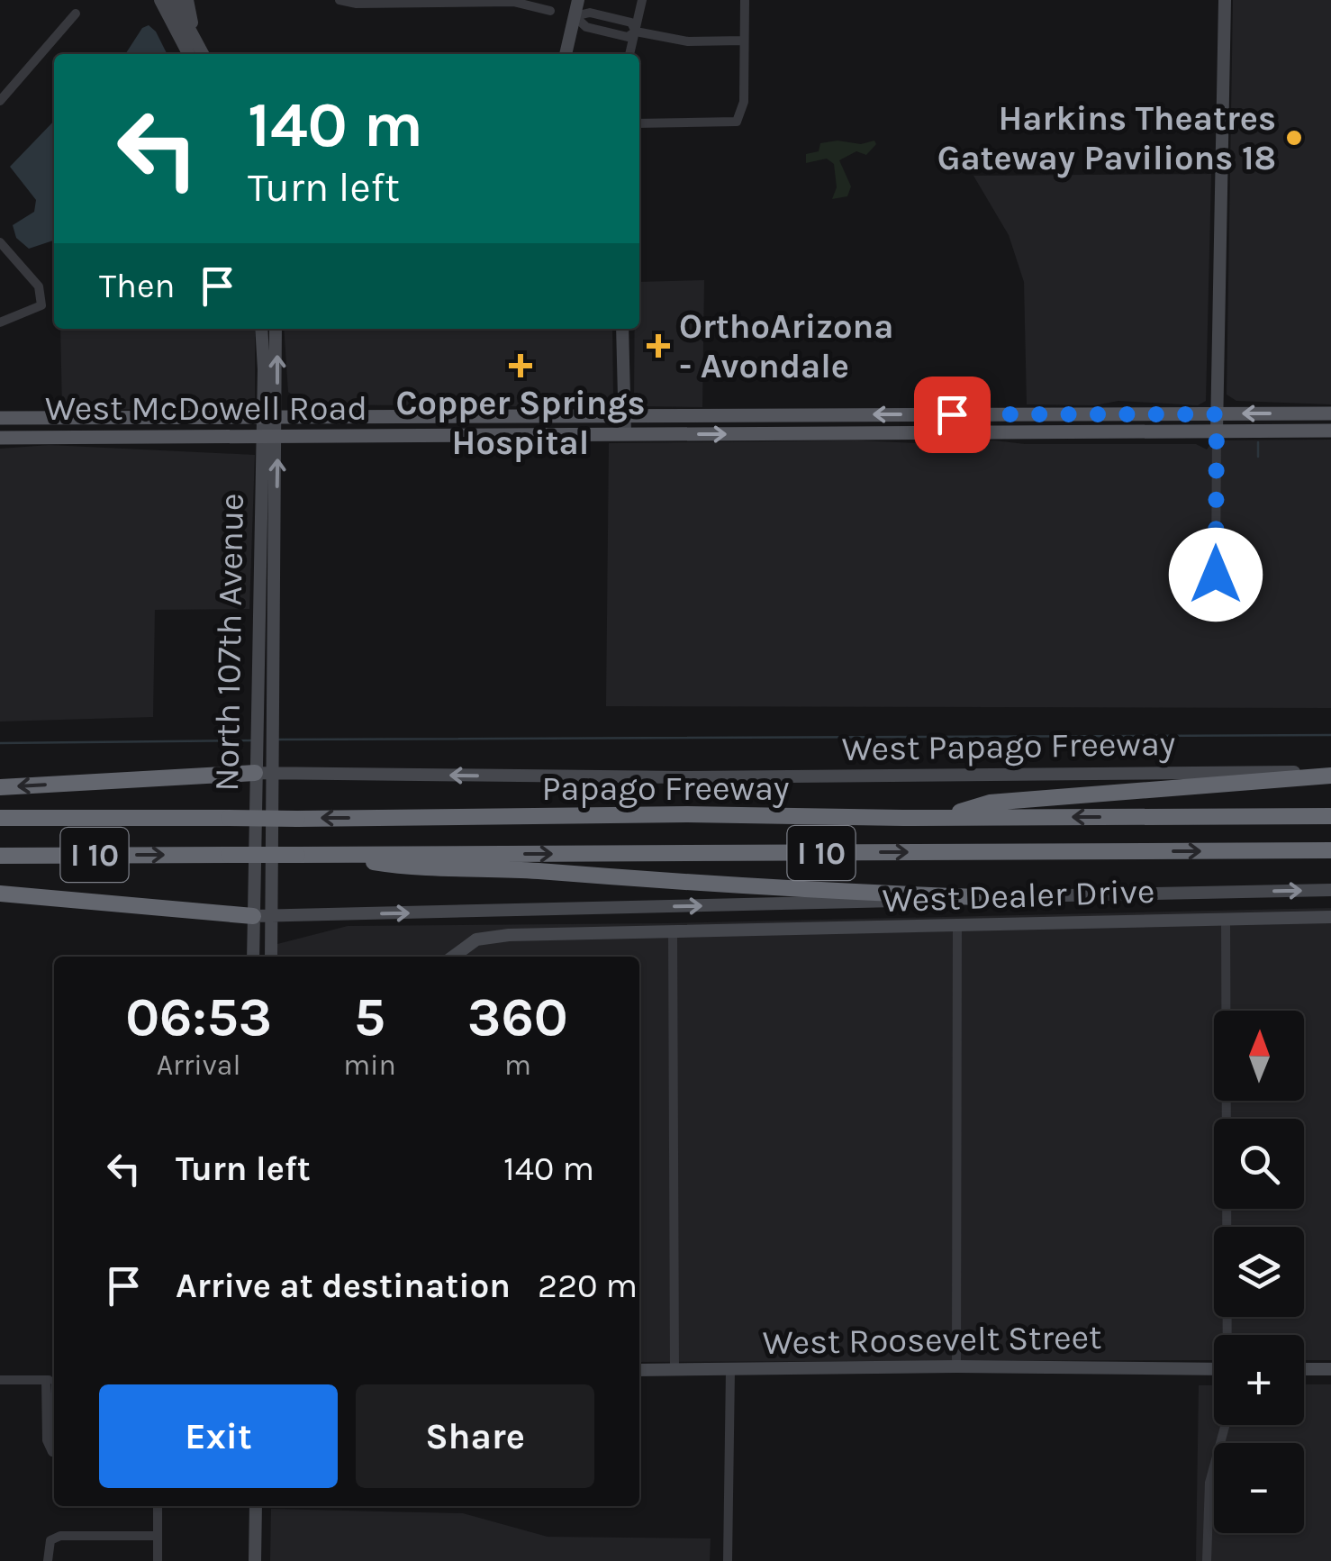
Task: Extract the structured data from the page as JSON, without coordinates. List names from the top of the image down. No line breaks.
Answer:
{"streets":{"highway":["Papago Freeway","I 10"],"main road":["West McDowell Road","North 107th Avenue","West Papago Freeway","West Dealer Drive","West Roosevelt Street"]},"crossings":[["West McDowell Road","North 107th Avenue"],["North 107th Avenue","West Papago Freeway"]],"one_way":["West Papago Freeway"],"places":{"other":["Harkins Theatres Gateway Pavilions 18"],"health":["OrthoArizona - Avondale","Copper Springs Hospital"]},"north":"top","page":{"turn":["140 m","Turn left"],"then":"Then","eta":["06:53","Arrival","5","min","360","m"],"map_buttons":["+","−"],"list":[{"name":"Turn left","value":"140 m"},{"name":"Arrive at destination","value":"220 m"}],"buttons":["Exit","Share"]}}
